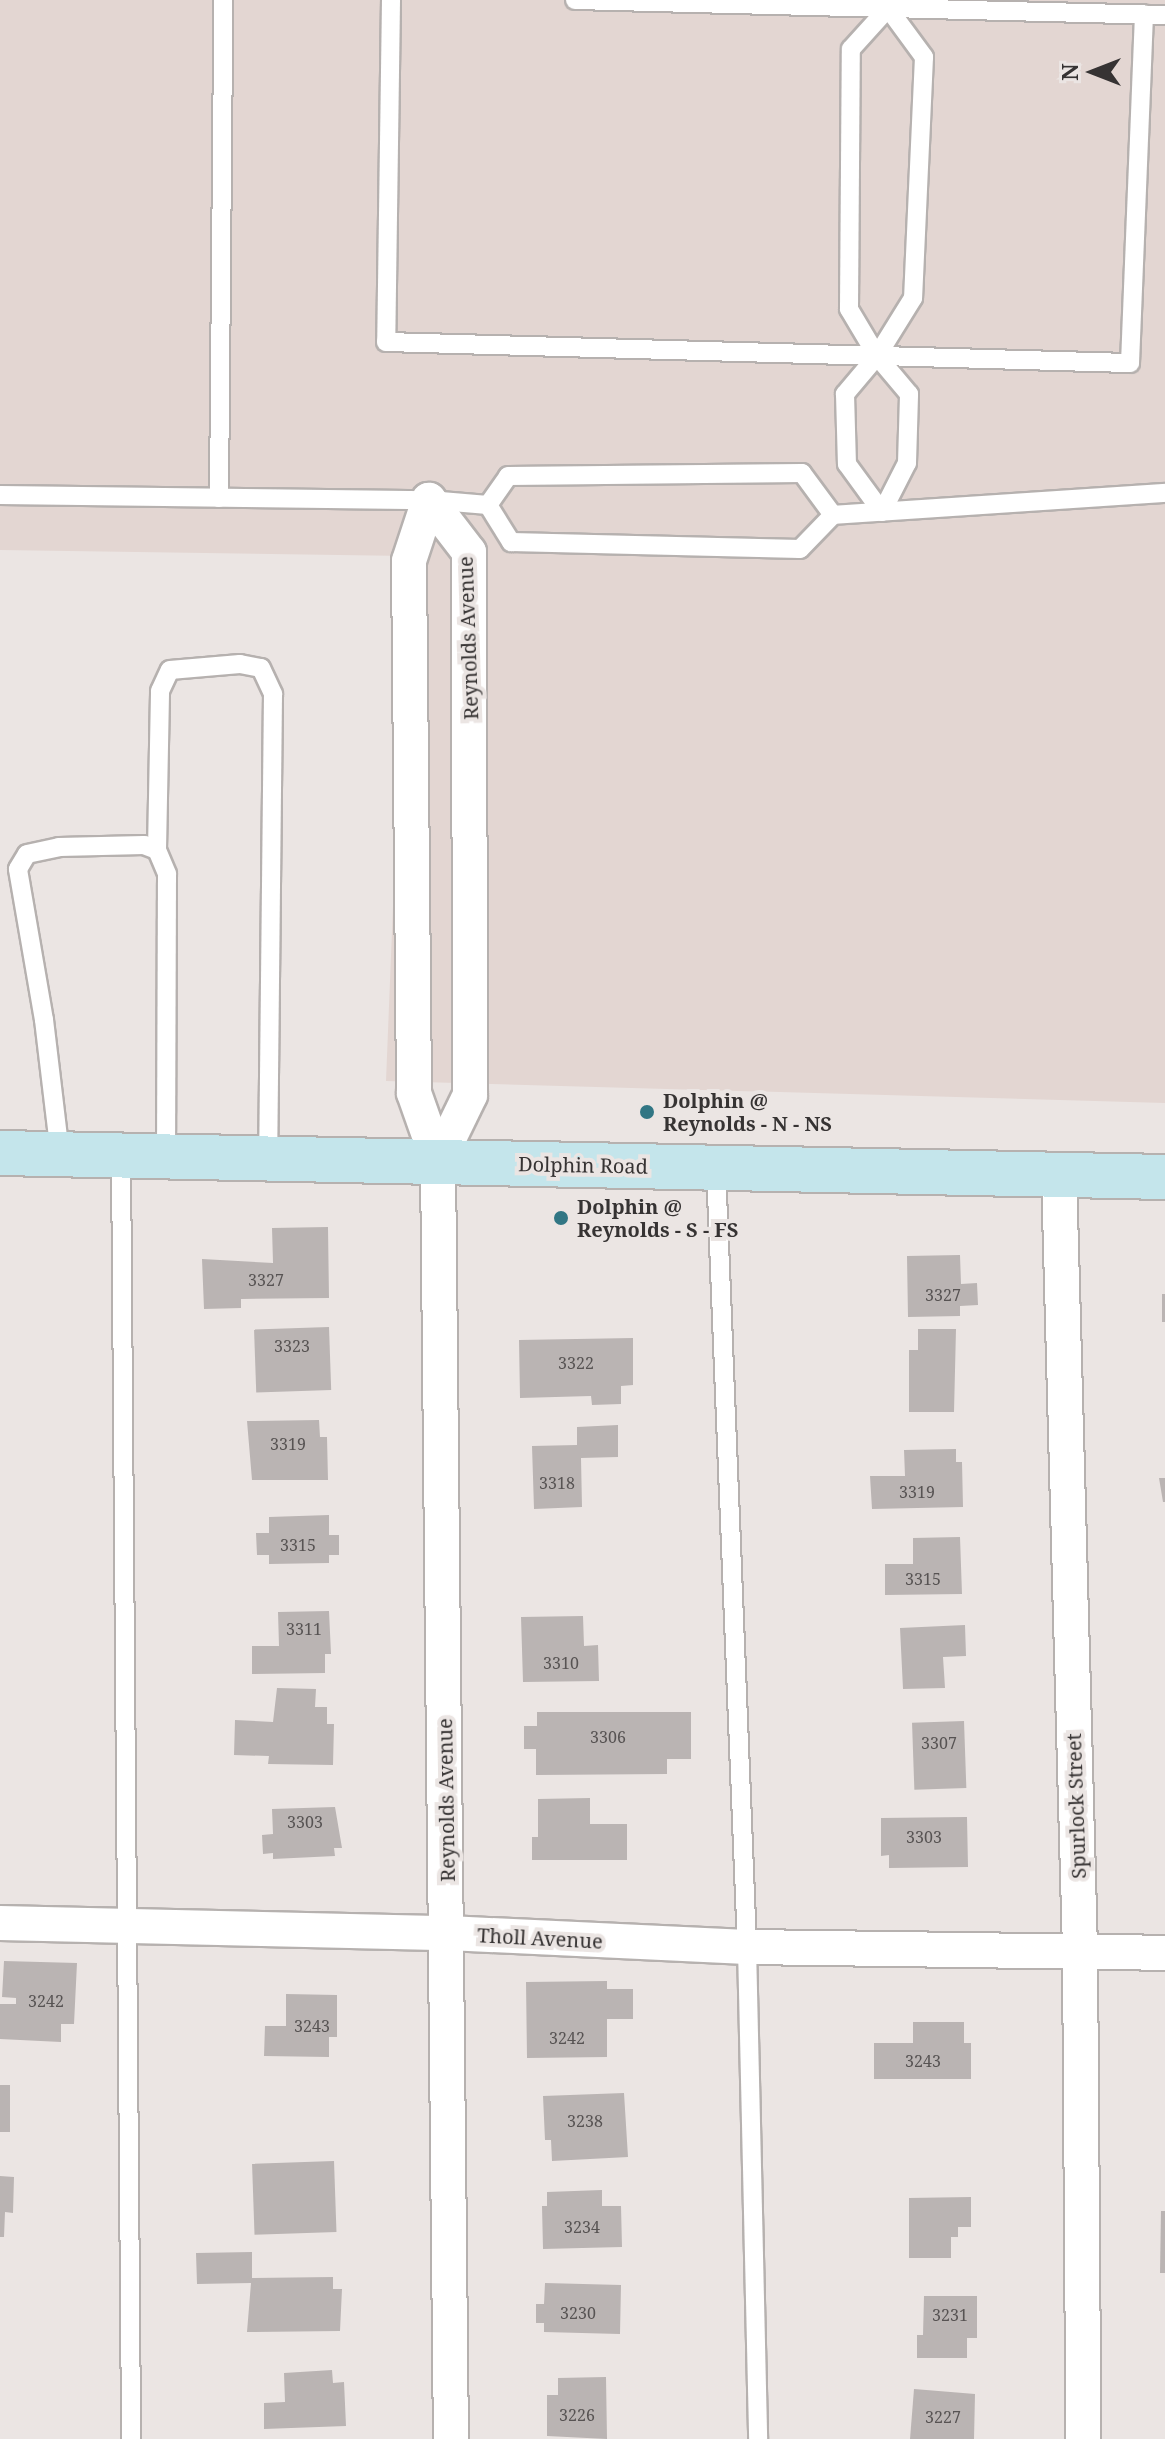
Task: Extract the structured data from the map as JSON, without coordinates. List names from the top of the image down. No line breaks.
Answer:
{"streets":{"main road":["Dolphin Road"],"street":["Reynolds Avenue","Spurlock Street","Tholl Avenue"]},"crossings":[["Reynolds Avenue","Dolphin Road"],["Reynolds Avenue","Tholl Avenue"],["Dolphin Road","Spurlock Street"],["Spurlock Street","Tholl Avenue"]],"places":["Dolphin @ Reynolds - N - NS","Dolphin @ Reynolds - S - FS"],"house_numbers":["3327","3327","3323","3322","3319","3318","3319","3315","3315","3311","3310","3306","3307","3303","3303","3242","3243","3242","3243","3238","3234","3230","3231","3226","3227"],"north":"left"}
